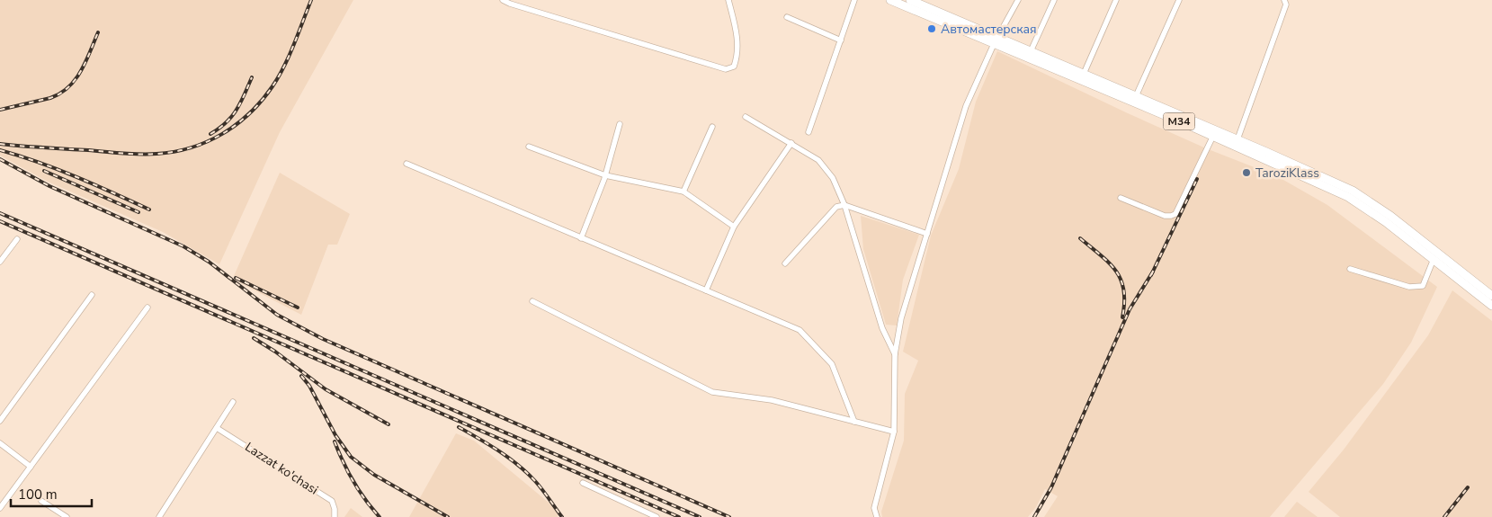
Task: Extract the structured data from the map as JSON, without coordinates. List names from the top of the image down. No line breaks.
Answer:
{"streets":{"main road":["M34"],"street":["Lazzat ko'chasi"]},"places":["Автомастерская","TaroziKlass"],"scale_bar":"100 m"}
